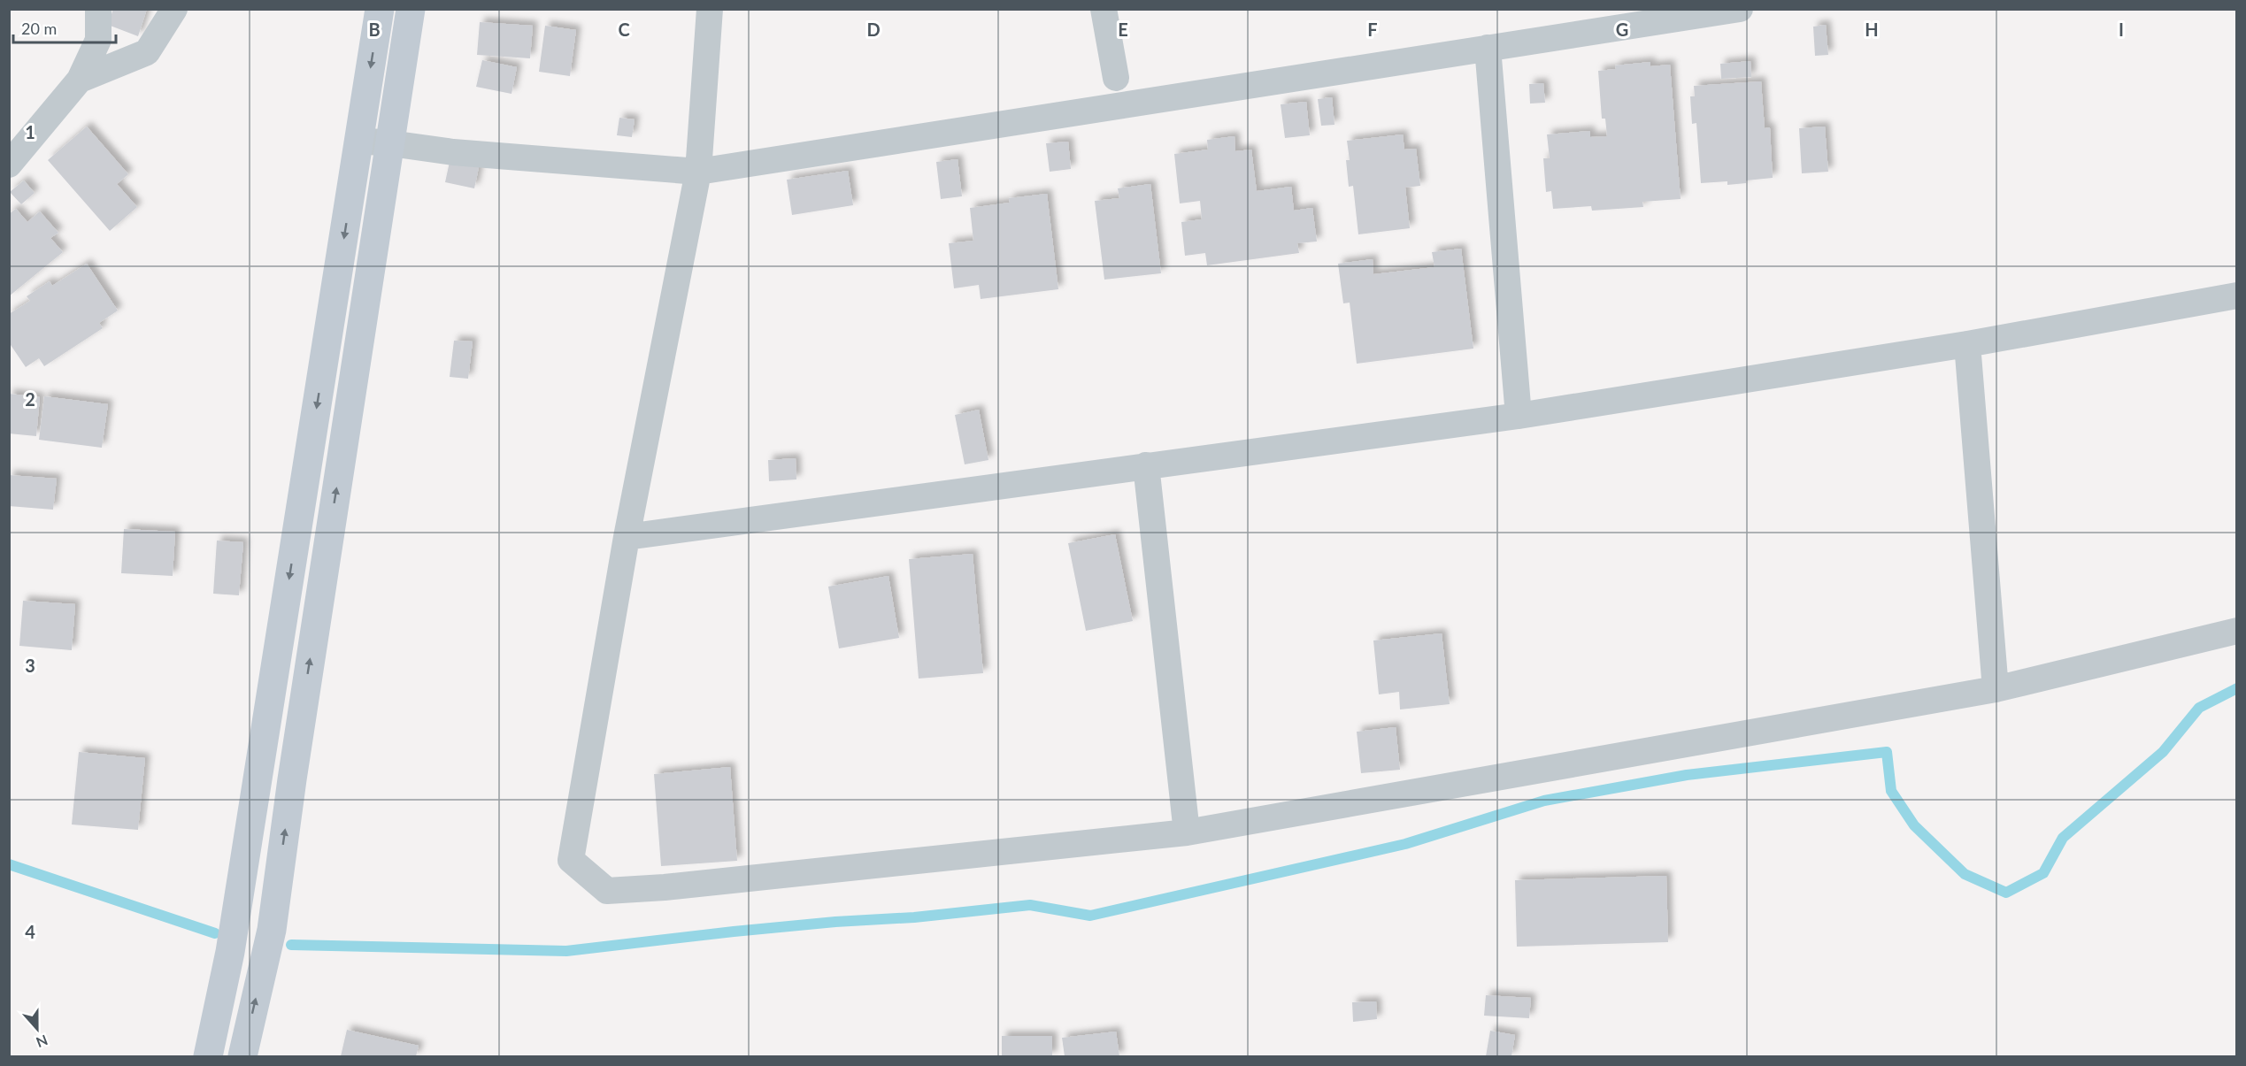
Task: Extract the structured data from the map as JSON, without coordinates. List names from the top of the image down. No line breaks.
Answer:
{"scale_bar":"20 m","north":"bottom","grid":{"columns":["B","C","D","E","F","G","H","I"],"rows":["1","2","3","4"]}}
